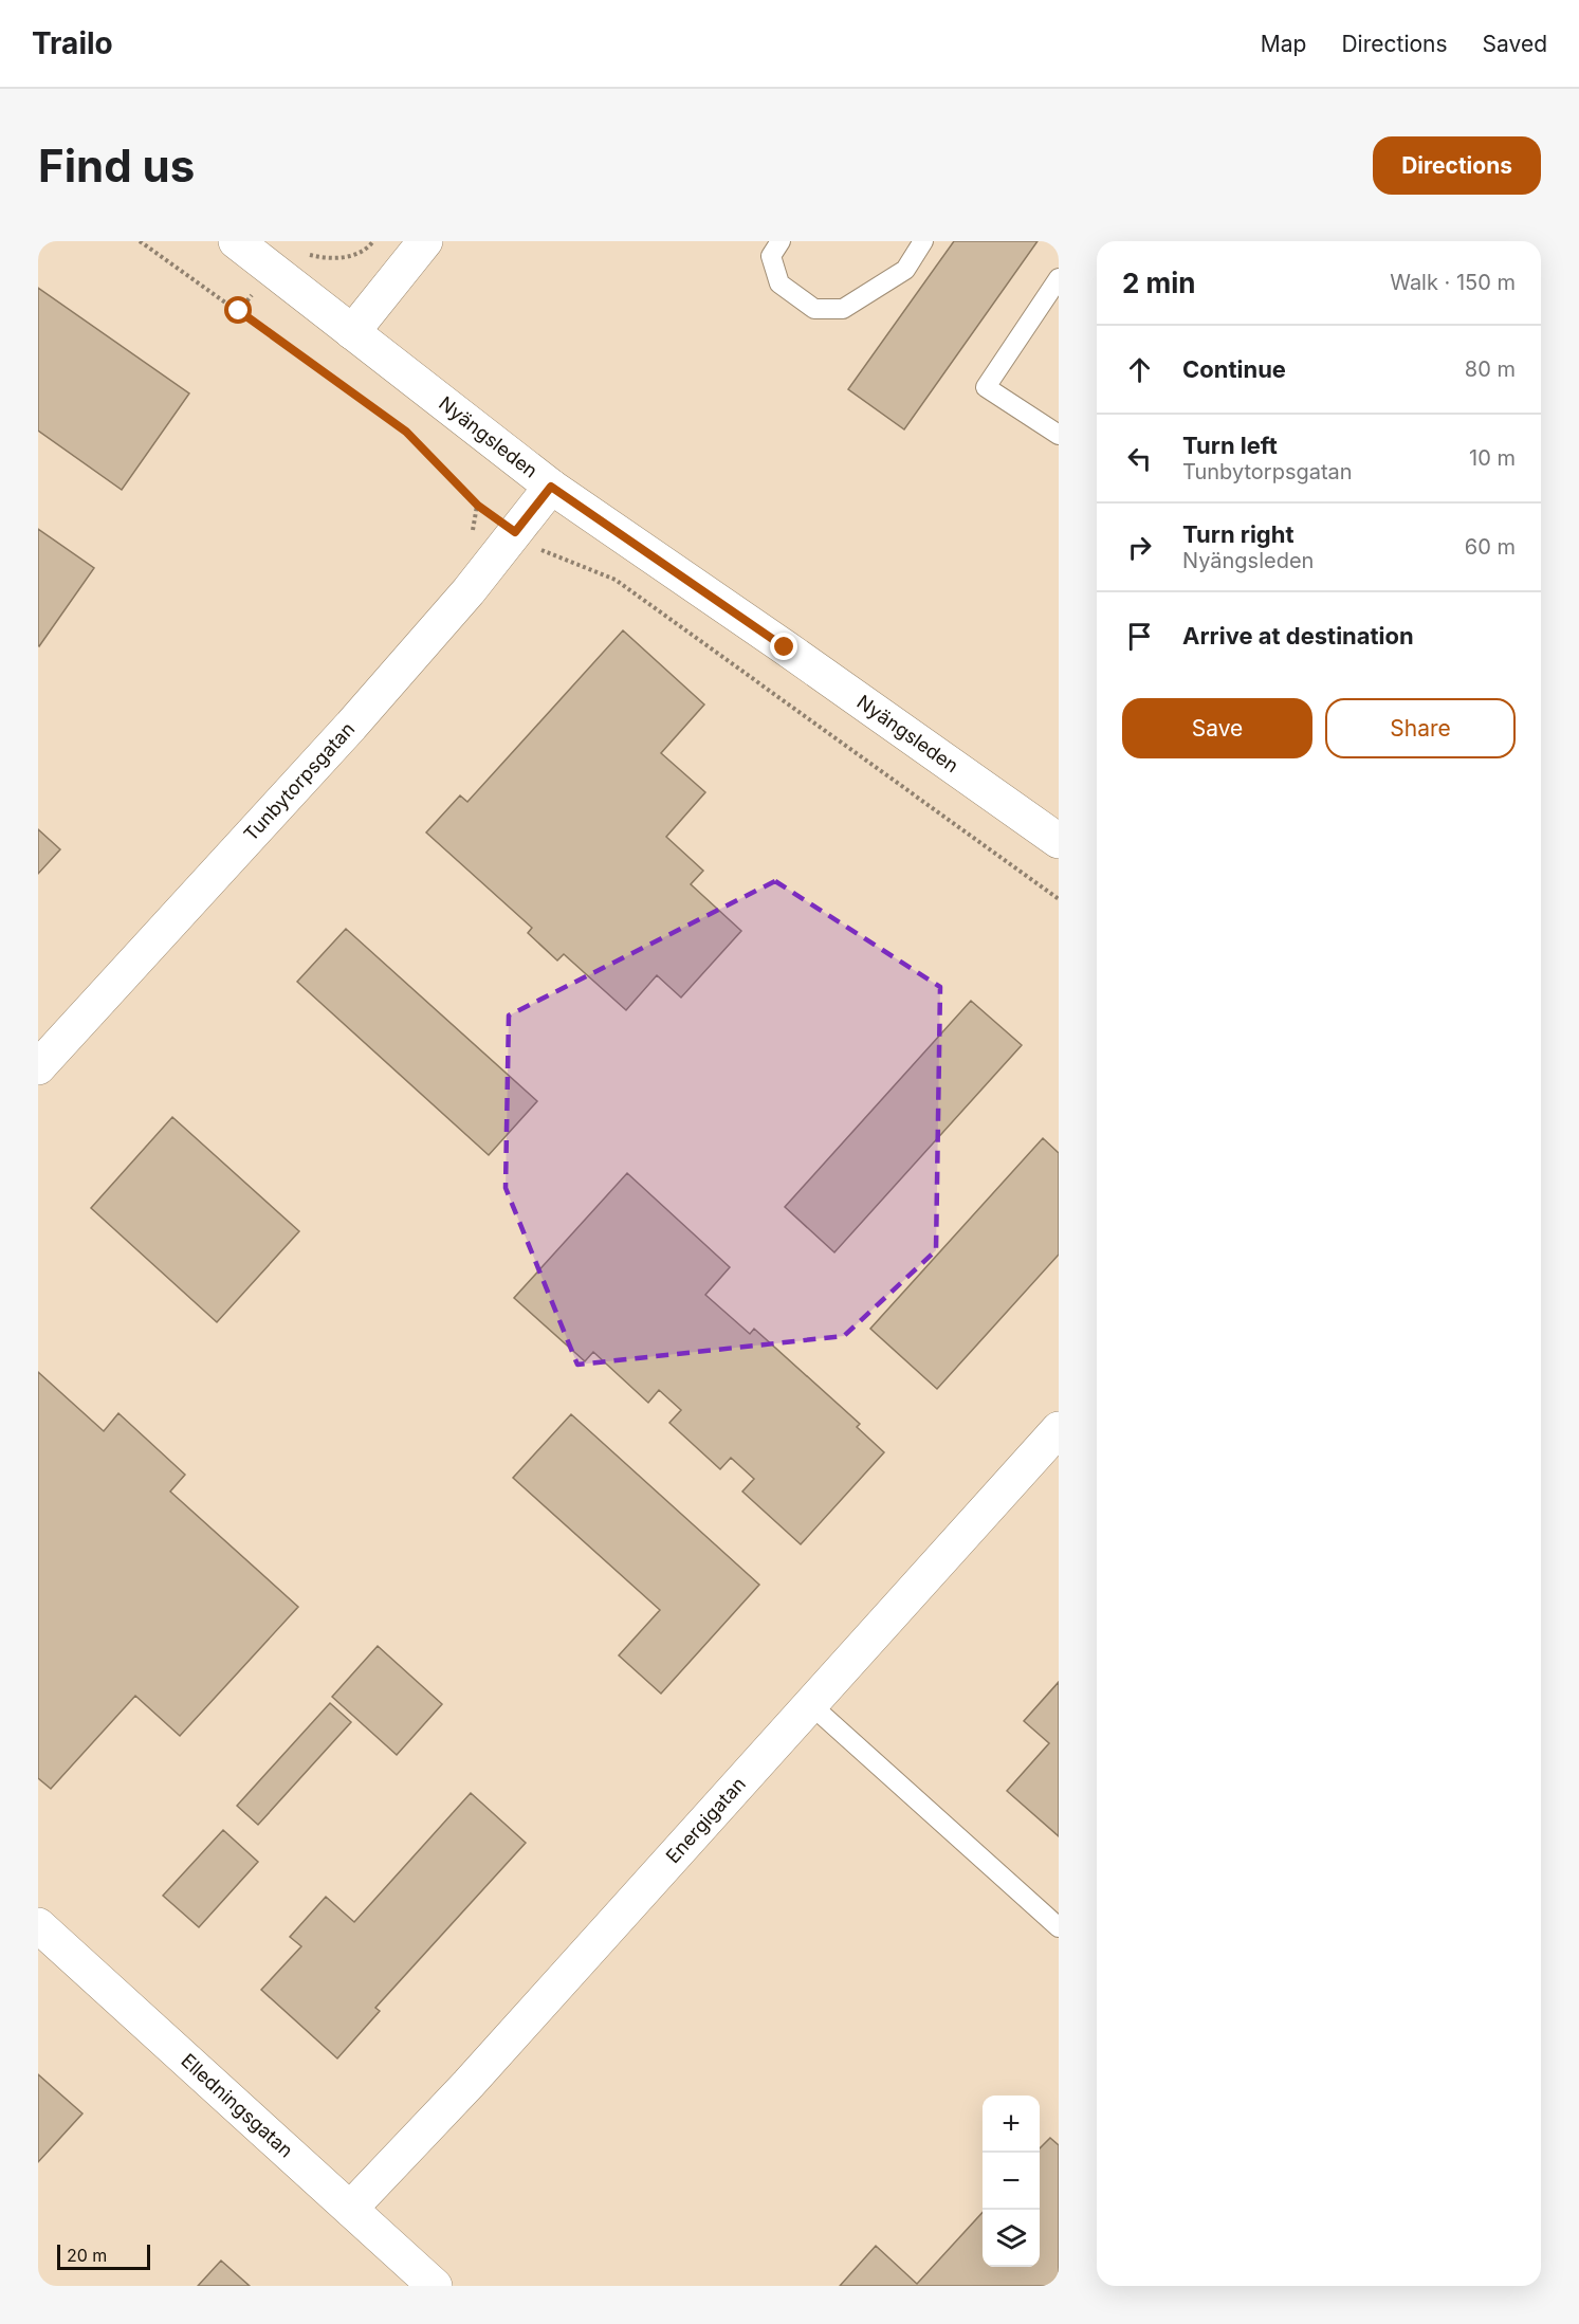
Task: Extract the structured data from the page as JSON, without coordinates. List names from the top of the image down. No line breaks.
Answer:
{"streets":{"street":["Nyängsleden","Tunbytorpsgatan","Energigatan","Elledningsgatan"]},"crossings":[["Nyängsleden","Tunbytorpsgatan"],["Energigatan","Elledningsgatan"]],"scale_bar":"20 m","page":{"header":"Trailo","nav":["Map","Directions","Saved"],"buttons":["Directions",["Save","Share"]],"title":"Find us","heading":["2 min","Walk · 150 m"],"list":[["Continue","80 m"],["Turn left","Tunbytorpsgatan","10 m"],["Turn right","Nyängsleden","60 m"],"Arrive at destination"],"map_buttons":["+","−"],"scale":"20 m"}}
